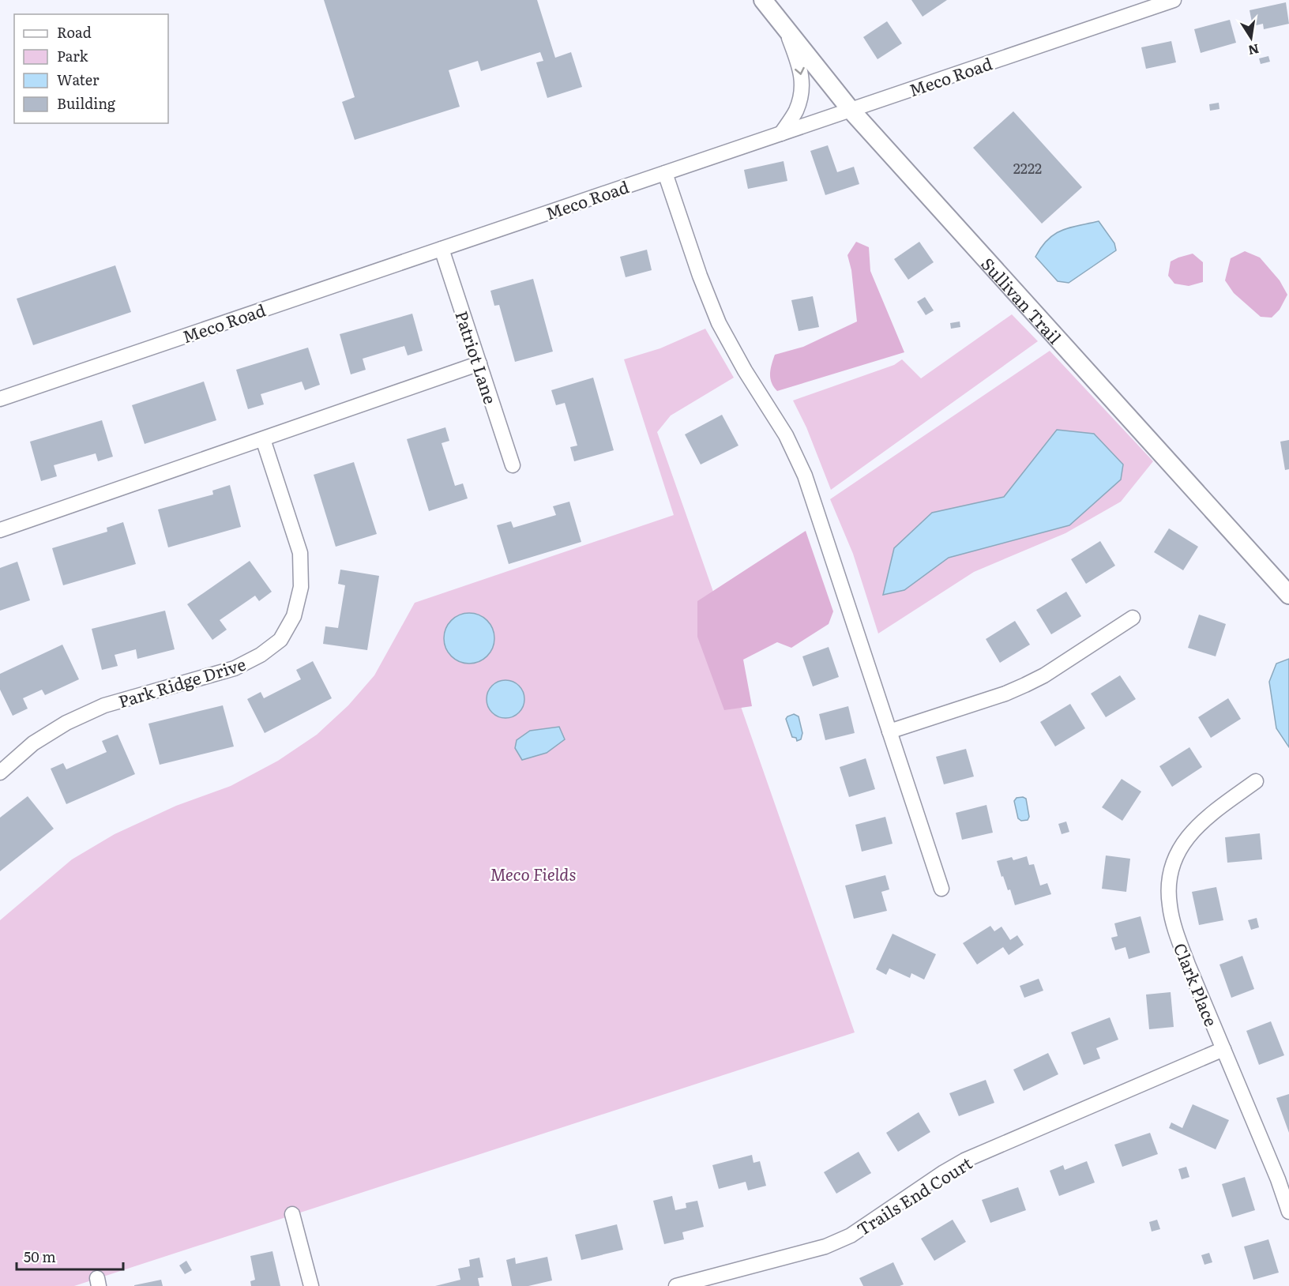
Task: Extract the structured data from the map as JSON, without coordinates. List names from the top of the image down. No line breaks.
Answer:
{"streets":{"main road":["Sullivan Trail"],"street":["Meco Road","Patriot Lane","Park Ridge Drive","Clark Place","Trails End Court"]},"crossings":[["Meco Road","Sullivan Trail"],["Meco Road","Patriot Lane"],["Clark Place","Trails End Court"]],"parks":["Meco Fields"],"house_numbers":["2222"],"legend":["Road","Park","Water","Building"],"scale_bar":"50 m","north":"bottom"}
